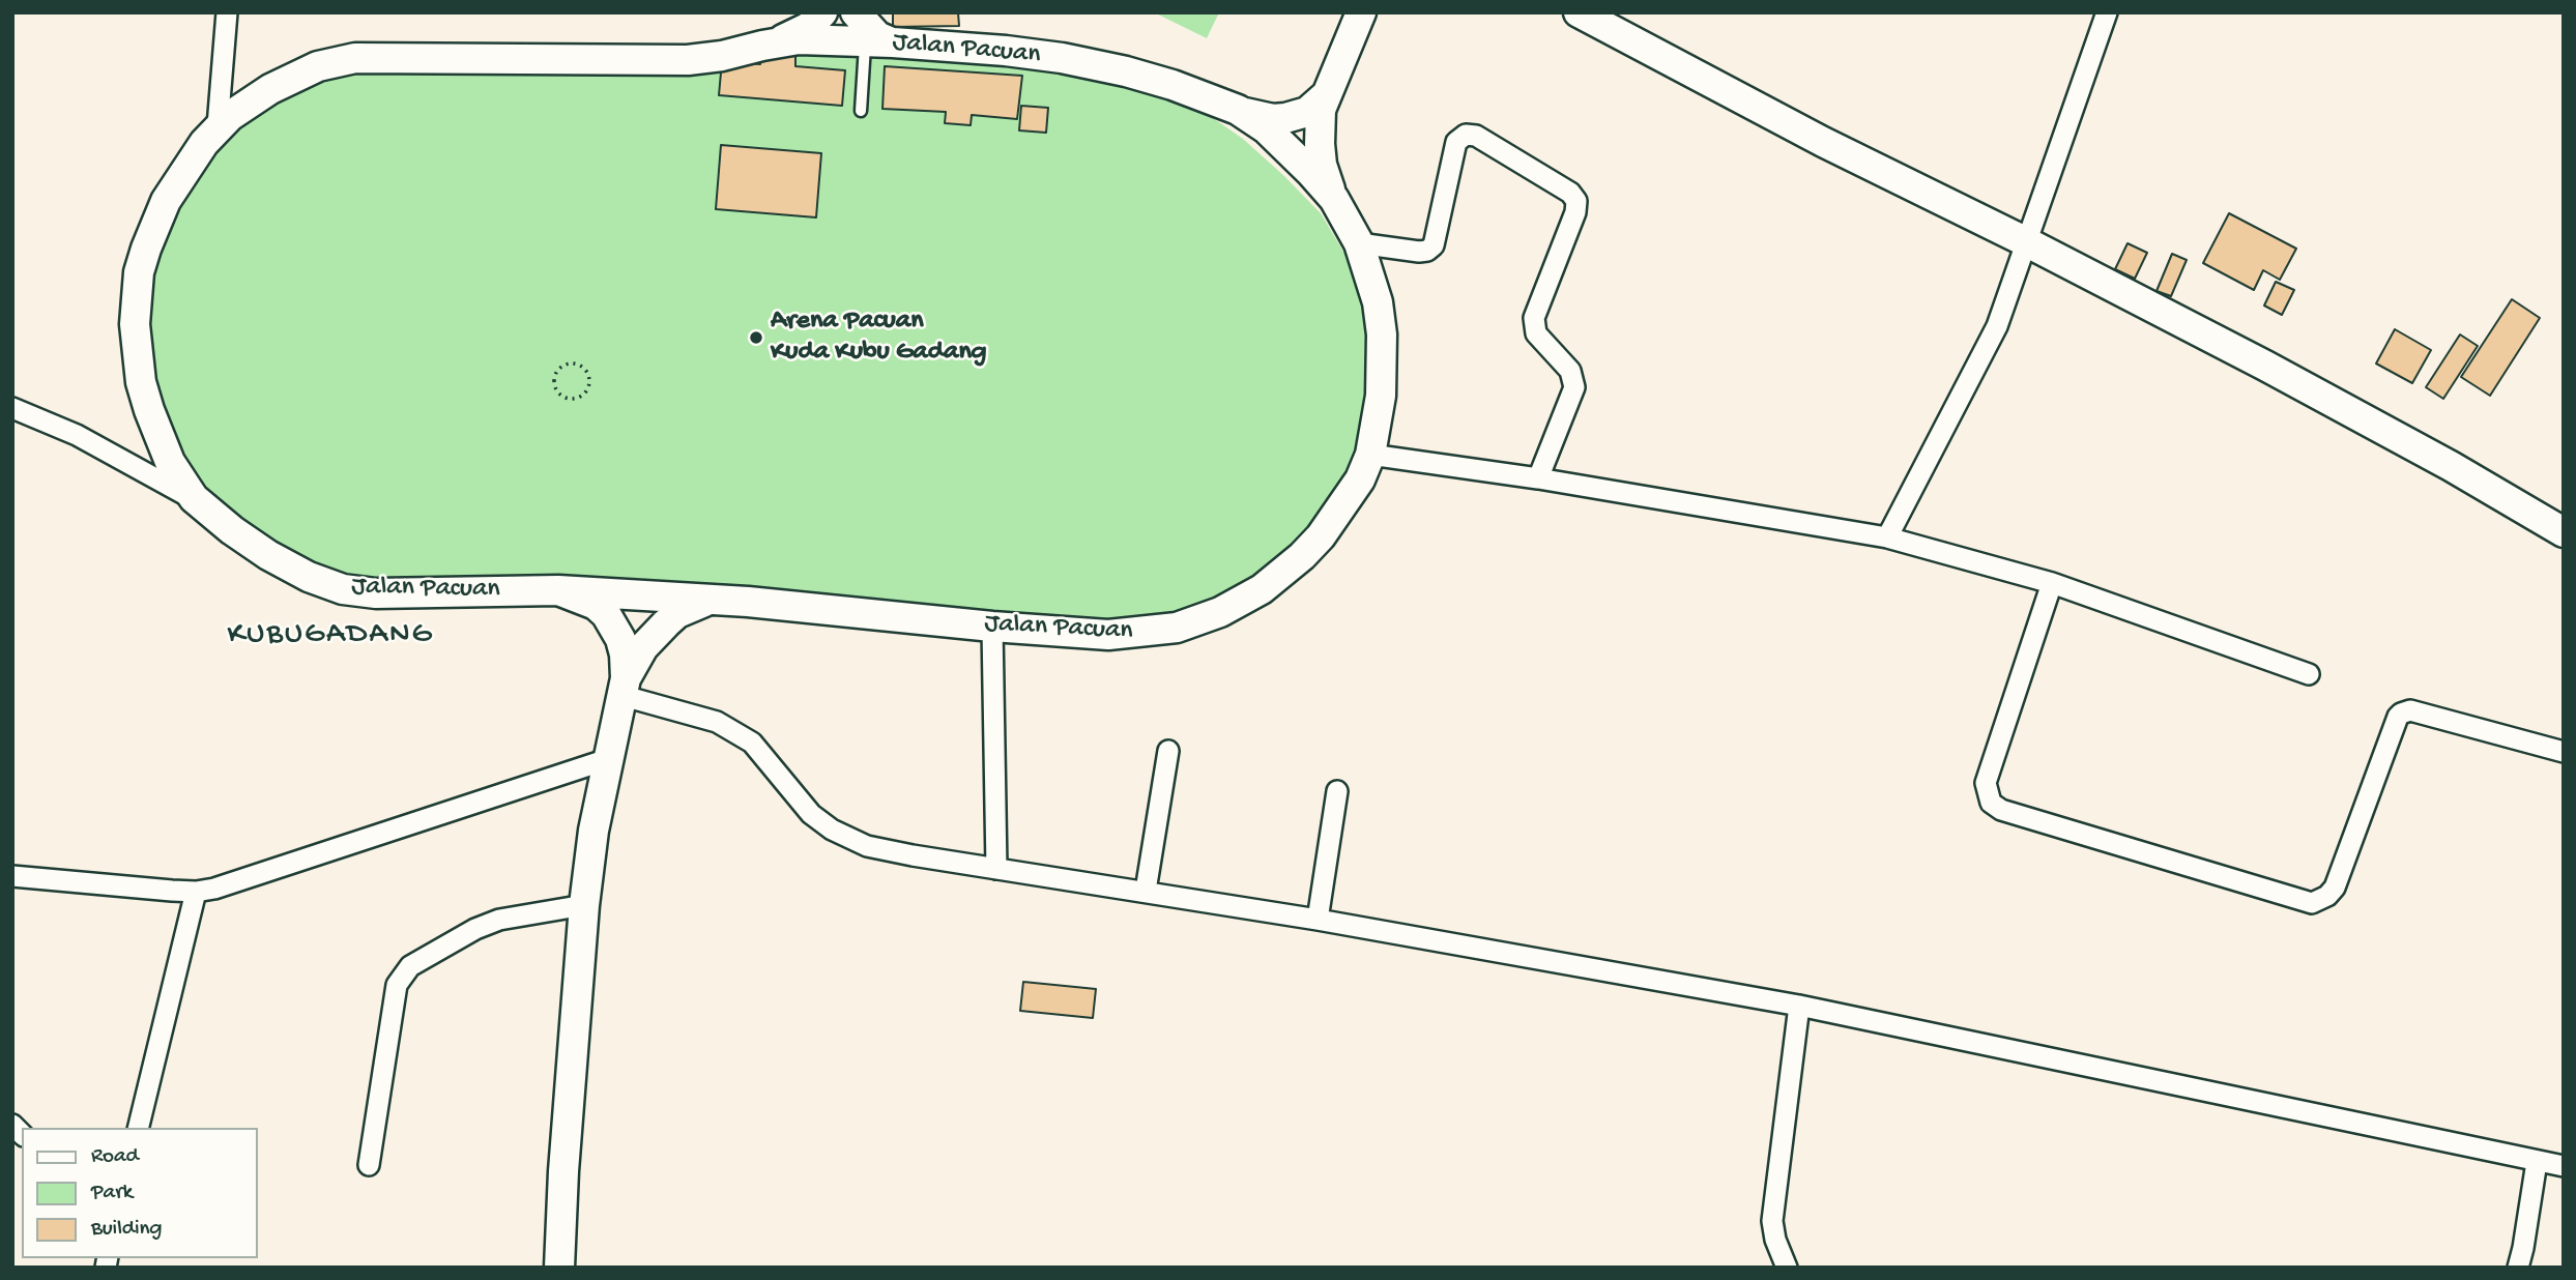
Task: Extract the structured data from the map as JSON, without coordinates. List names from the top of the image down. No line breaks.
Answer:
{"streets":{"street":["Jalan Pacuan"]},"districts":["KUBUGADANG"],"places":["Arena Pacuan Kuda Kubu Gadang"],"legend":["Road","Park","Building"]}
